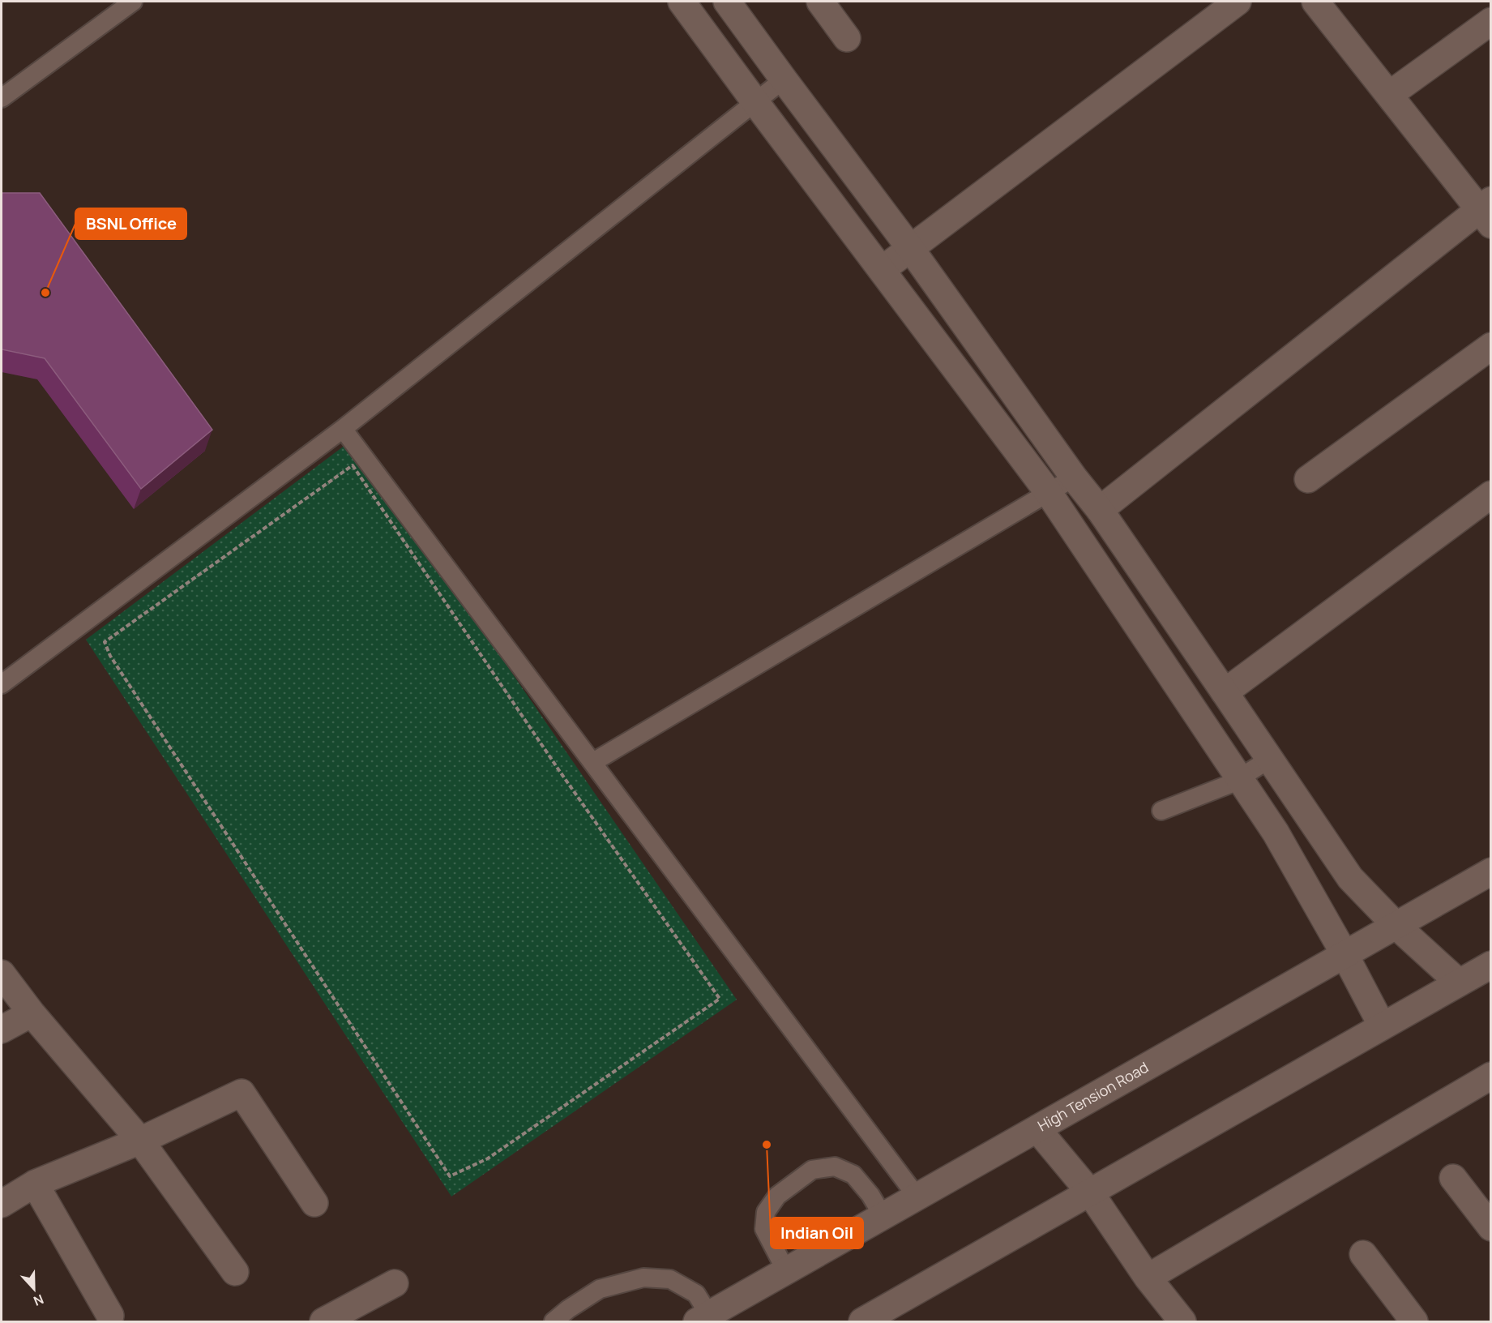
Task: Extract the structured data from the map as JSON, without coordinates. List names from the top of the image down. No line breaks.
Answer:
{"streets":{"street":["High Tension Road"]},"places":["BSNL Office","Indian Oil"],"north":"bottom"}
